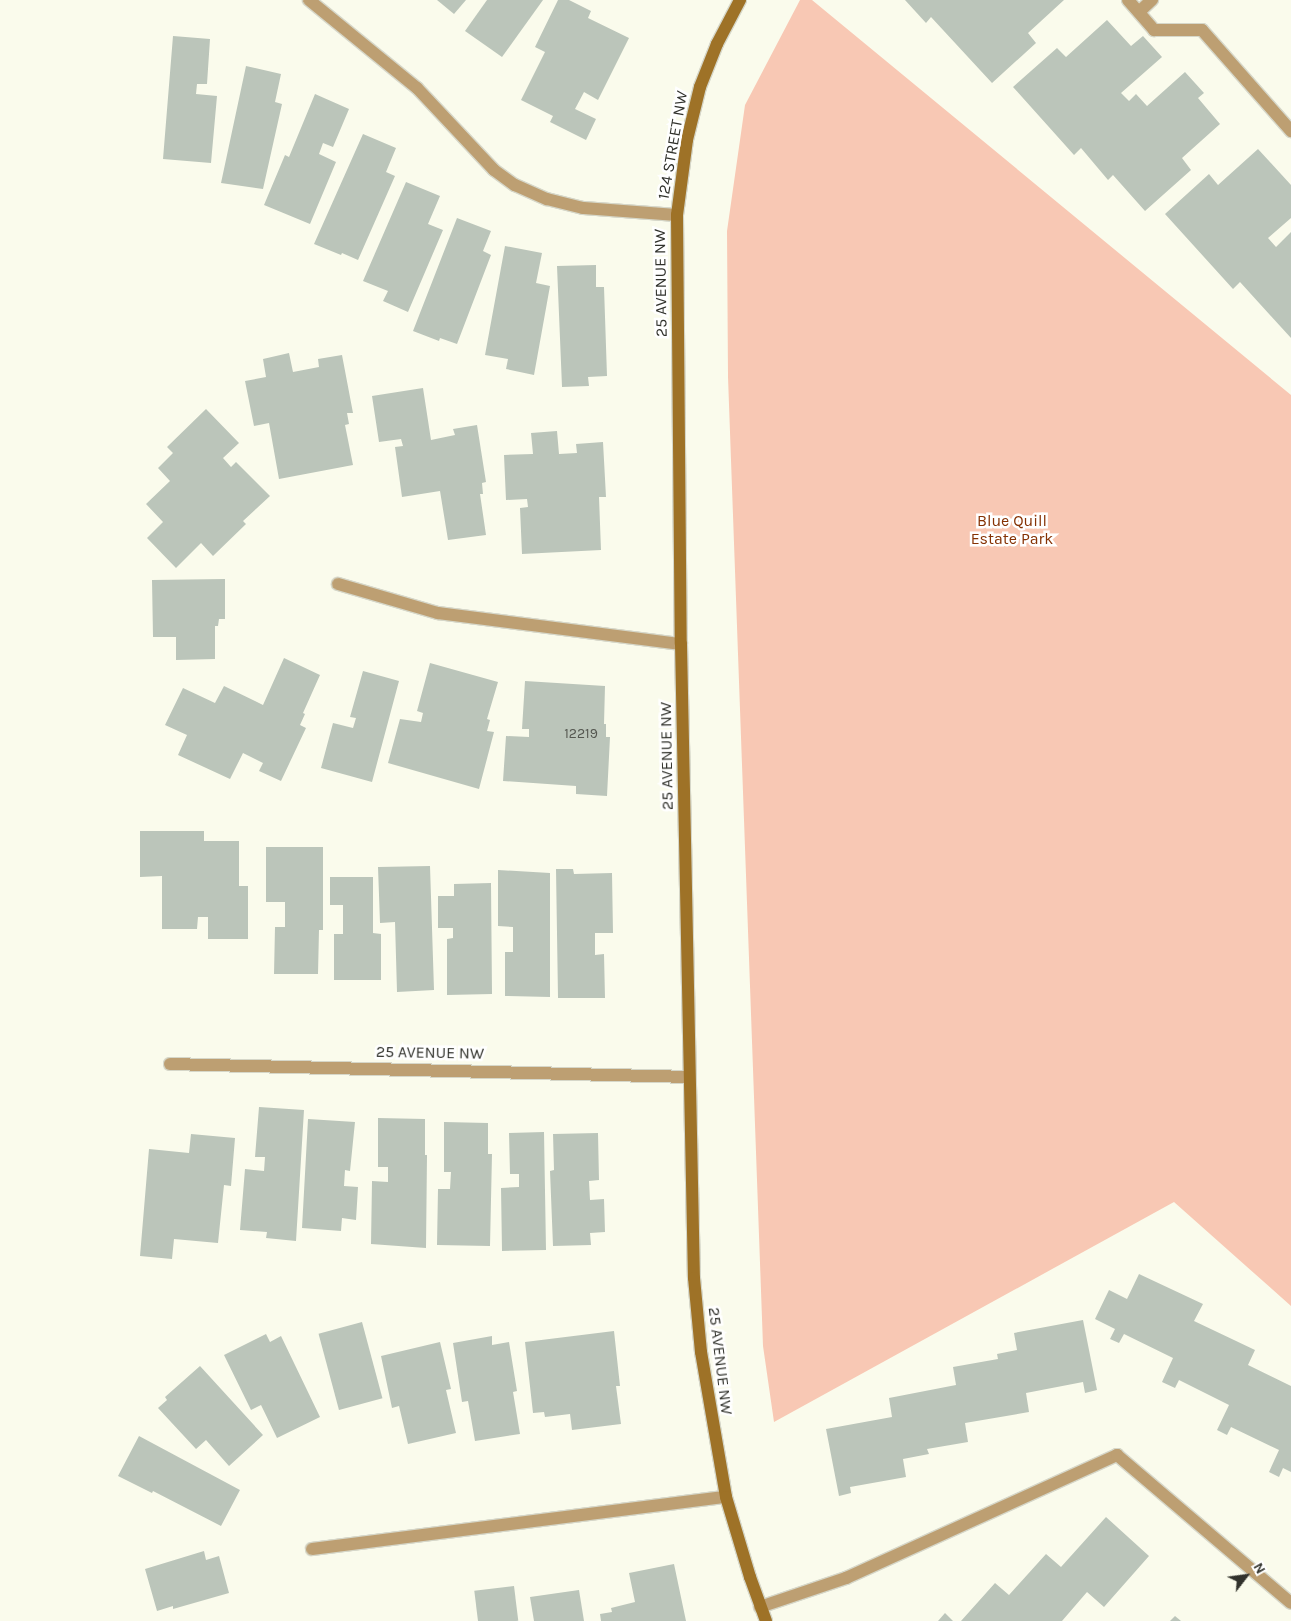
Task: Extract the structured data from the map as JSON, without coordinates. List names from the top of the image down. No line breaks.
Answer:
{"streets":{"street":["124 STREET NW","25 AVENUE NW"]},"crossings":[["124 STREET NW","25 AVENUE NW"]],"parks":["Blue Quill Estate Park"],"house_numbers":["12219"],"north":"top right"}
